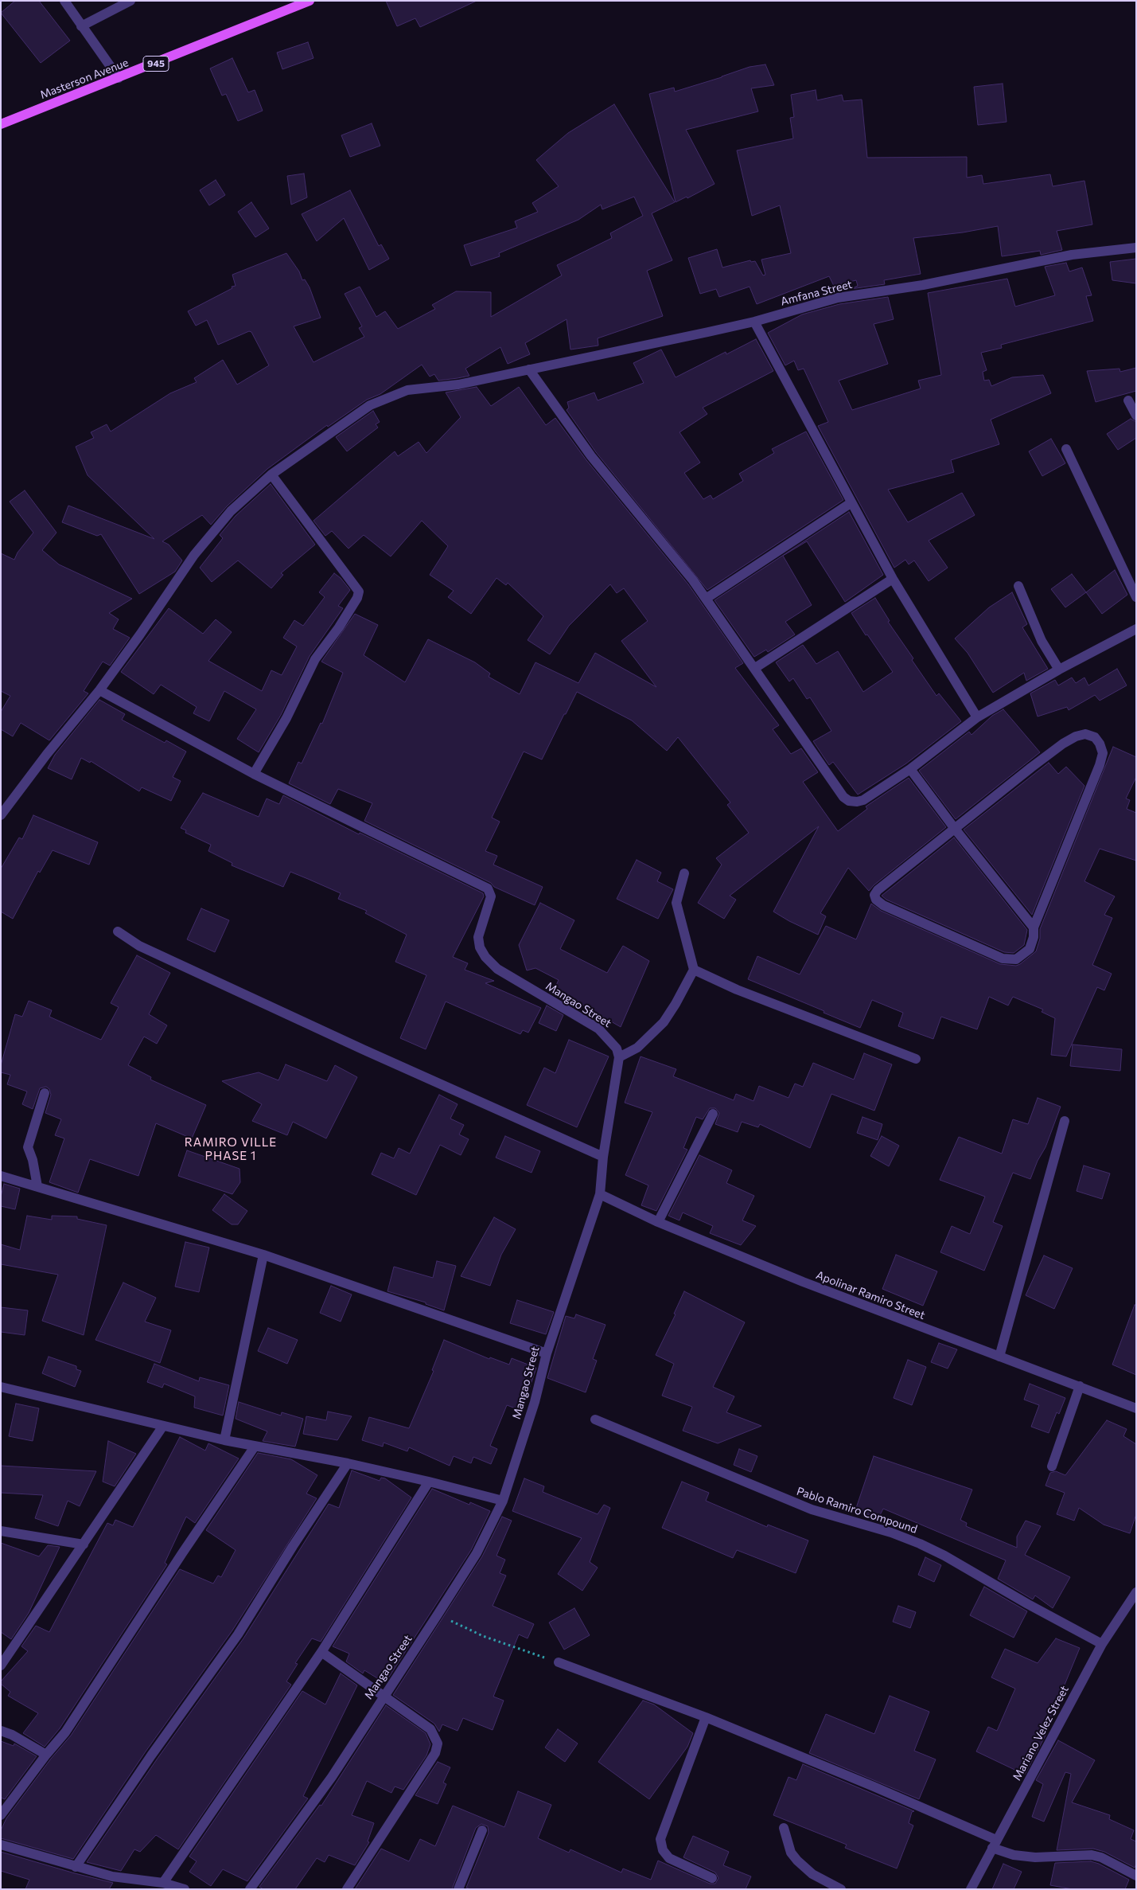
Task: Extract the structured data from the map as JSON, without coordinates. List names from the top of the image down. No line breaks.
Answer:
{"streets":{"main road":["945","Masterson Avenue"],"street":["Amfana Street","Mangao Street","Apolinar Ramiro Street","Pablo Ramiro Compound","Mariano Velez Street"]},"crossings":[["Mangao Street","Apolinar Ramiro Street"],["Pablo Ramiro Compound","Mariano Velez Street"]],"districts":["RAMIRO VILLE PHASE 1"]}
